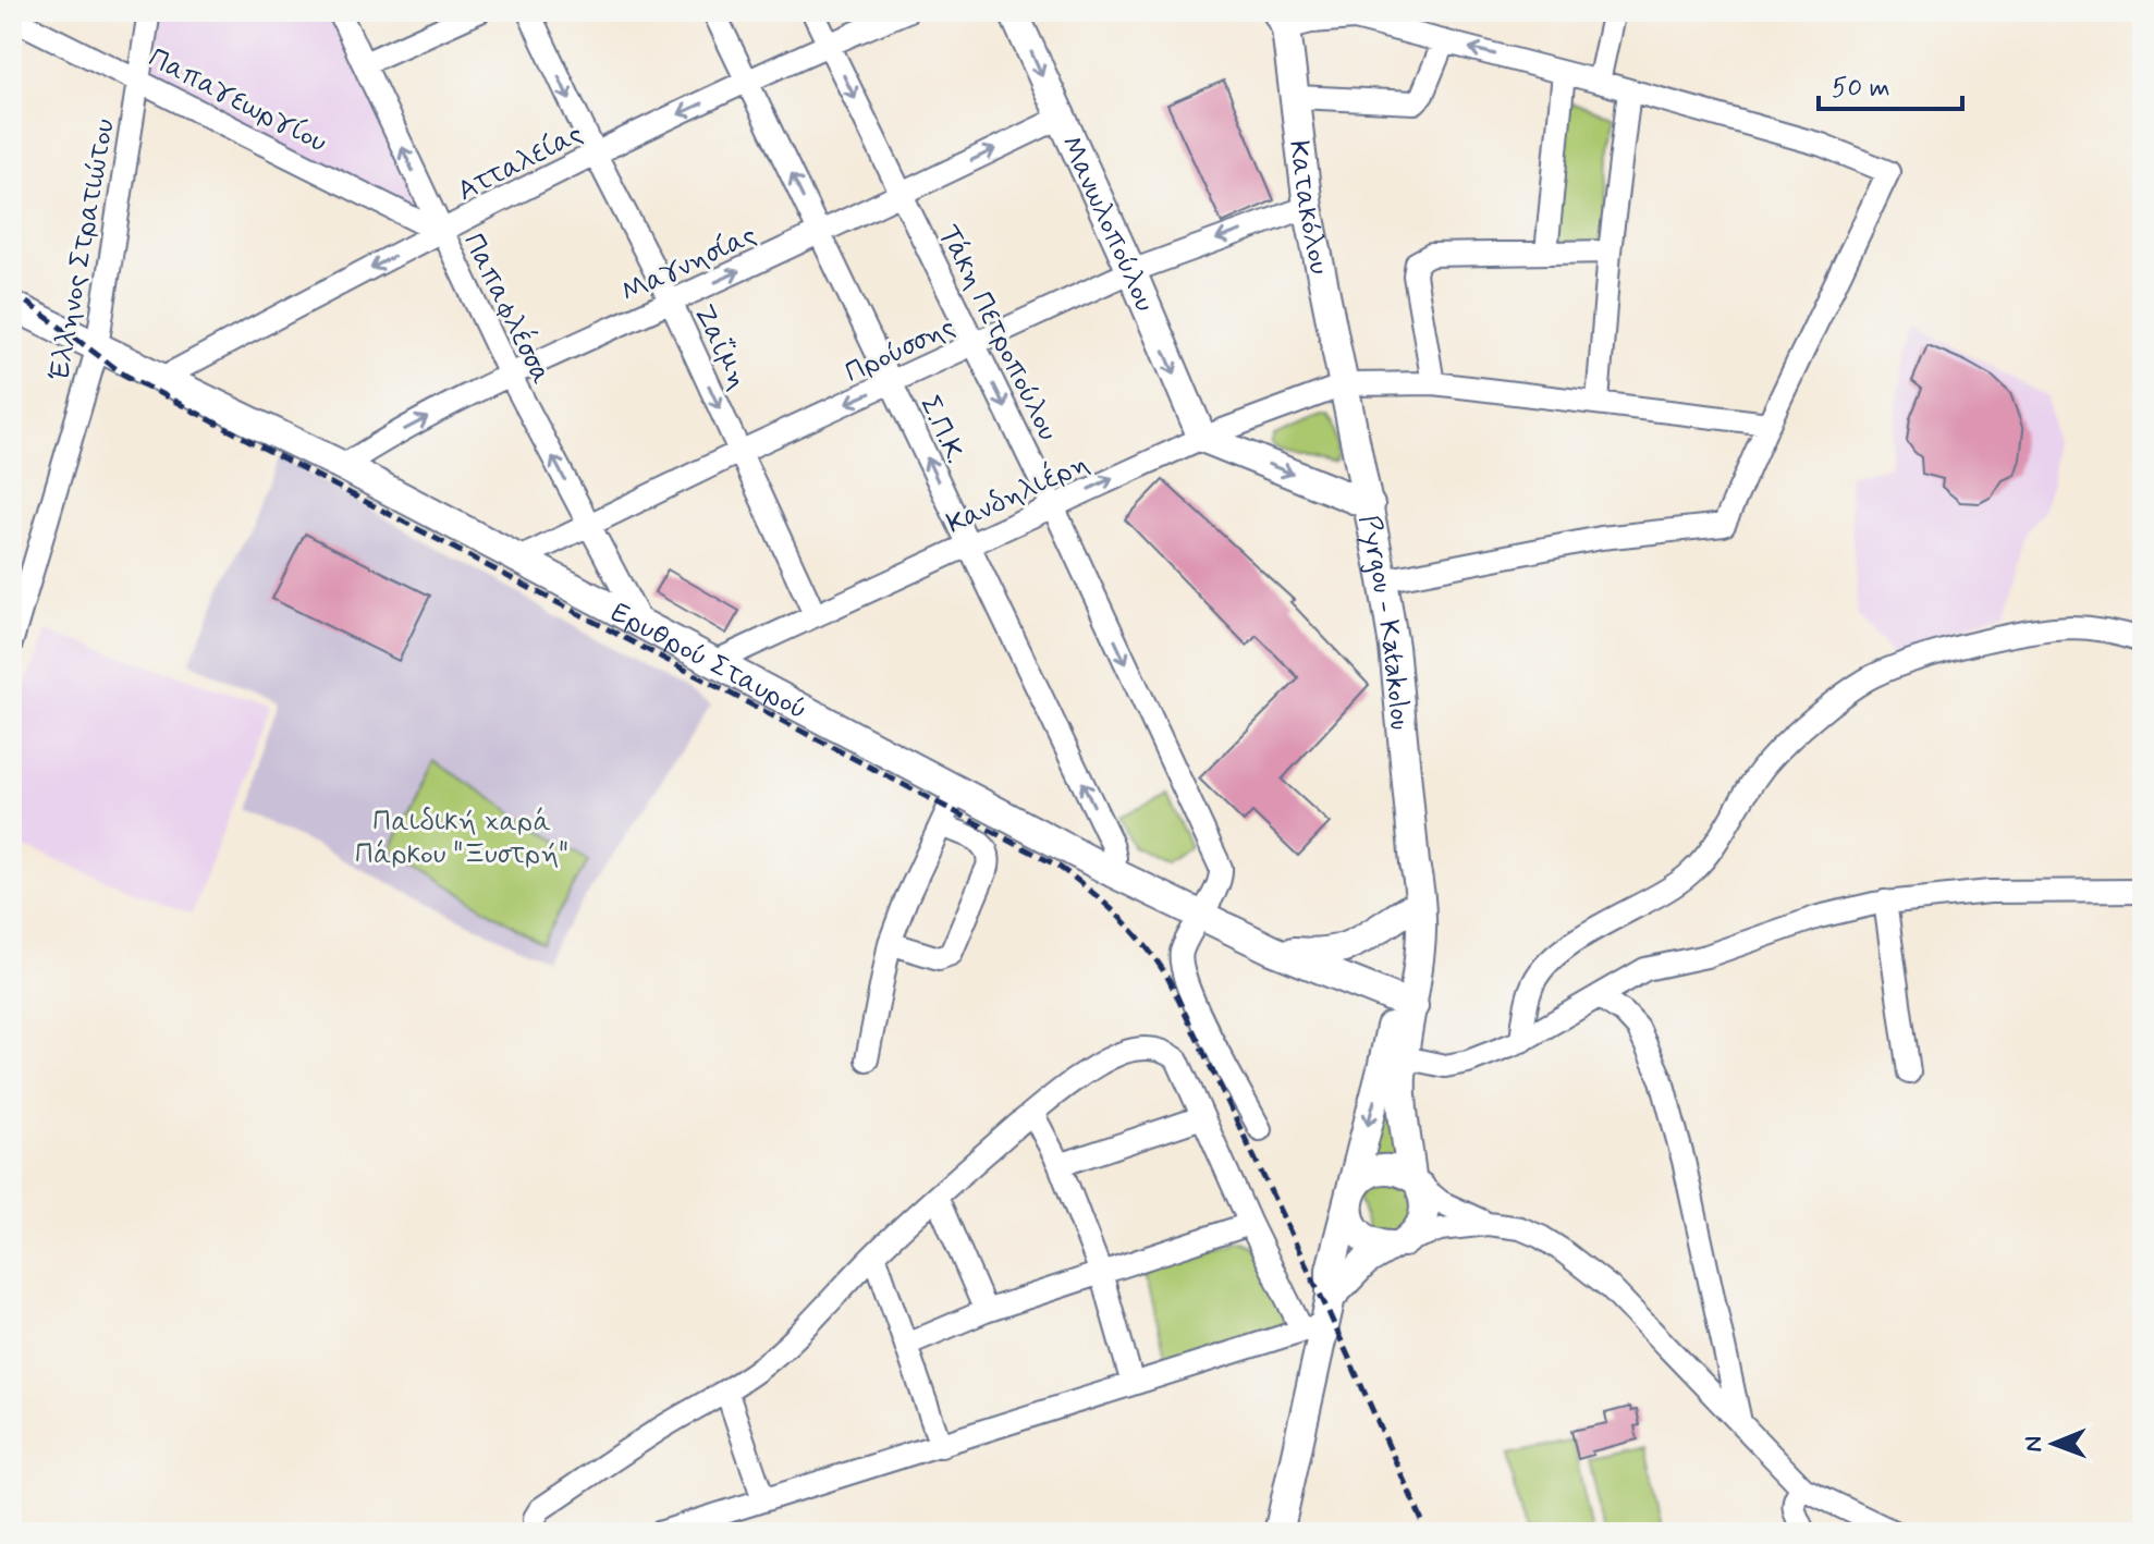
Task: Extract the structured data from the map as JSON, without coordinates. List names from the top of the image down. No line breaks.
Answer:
{"streets":{"main road":["Κατακόλου","Μανωλοπούλου","Pyrgou - Katakolou","Ερυθρού Σταυρού"],"street":["Παπαγεωργίου","Ατταλείας","Έλληνος Στρατιώτου","Μαγνησίας","Παπαφλέσσα","Τάκη Πετροπούλου","Ζαΐμη","Προύσσης","Σ.Π.Κ.","Κανδηλιέρη"]},"crossings":[["Παπαγεωργίου","Ατταλείας"],["Παπαγεωργίου","Έλληνος Στρατιώτου"],["Παπαγεωργίου","Παπαφλέσσα"],["Ατταλείας","Παπαφλέσσα"],["Ατταλείας","Τάκη Πετροπούλου"],["Ατταλείας","Ζαΐμη"],["Ατταλείας","Σ.Π.Κ."],["Ατταλείας","Ερυθρού Σταυρού"],["Κατακόλου","Προύσσης"],["Κατακόλου","Κανδηλιέρη"],["Κατακόλου","Pyrgou - Katakolou"],["Μανωλοπούλου","Μαγνησίας"],["Μανωλοπούλου","Προύσσης"],["Μανωλοπούλου","Κανδηλιέρη"],["Έλληνος Στρατιώτου","Ερυθρού Σταυρού"],["Μαγνησίας","Παπαφλέσσα"],["Μαγνησίας","Τάκη Πετροπούλου"],["Μαγνησίας","Ζαΐμη"],["Μαγνησίας","Σ.Π.Κ."],["Μαγνησίας","Ερυθρού Σταυρού"],["Παπαφλέσσα","Προύσσης"],["Παπαφλέσσα","Ερυθρού Σταυρού"],["Τάκη Πετροπούλου","Προύσσης"],["Τάκη Πετροπούλου","Κανδηλιέρη"],["Τάκη Πετροπούλου","Ερυθρού Σταυρού"],["Ζαΐμη","Προύσσης"],["Ζαΐμη","Κανδηλιέρη"],["Προύσσης","Σ.Π.Κ."],["Προύσσης","Ερυθρού Σταυρού"],["Σ.Π.Κ.","Κανδηλιέρη"],["Σ.Π.Κ.","Ερυθρού Σταυρού"],["Κανδηλιέρη","Pyrgou - Katakolou"],["Κανδηλιέρη","Ερυθρού Σταυρού"],["Pyrgou - Katakolou","Ερυθρού Σταυρού"]],"one_way":["Ατταλείας","Μανωλοπούλου","Μαγνησίας","Παπαφλέσσα","Τάκη Πετροπούλου","Ζαΐμη","Προύσσης","Σ.Π.Κ."],"parks":["Παιδική χαρά Πάρκου \"Ξυστρή\""],"scale_bar":"50 m","north":"left"}
